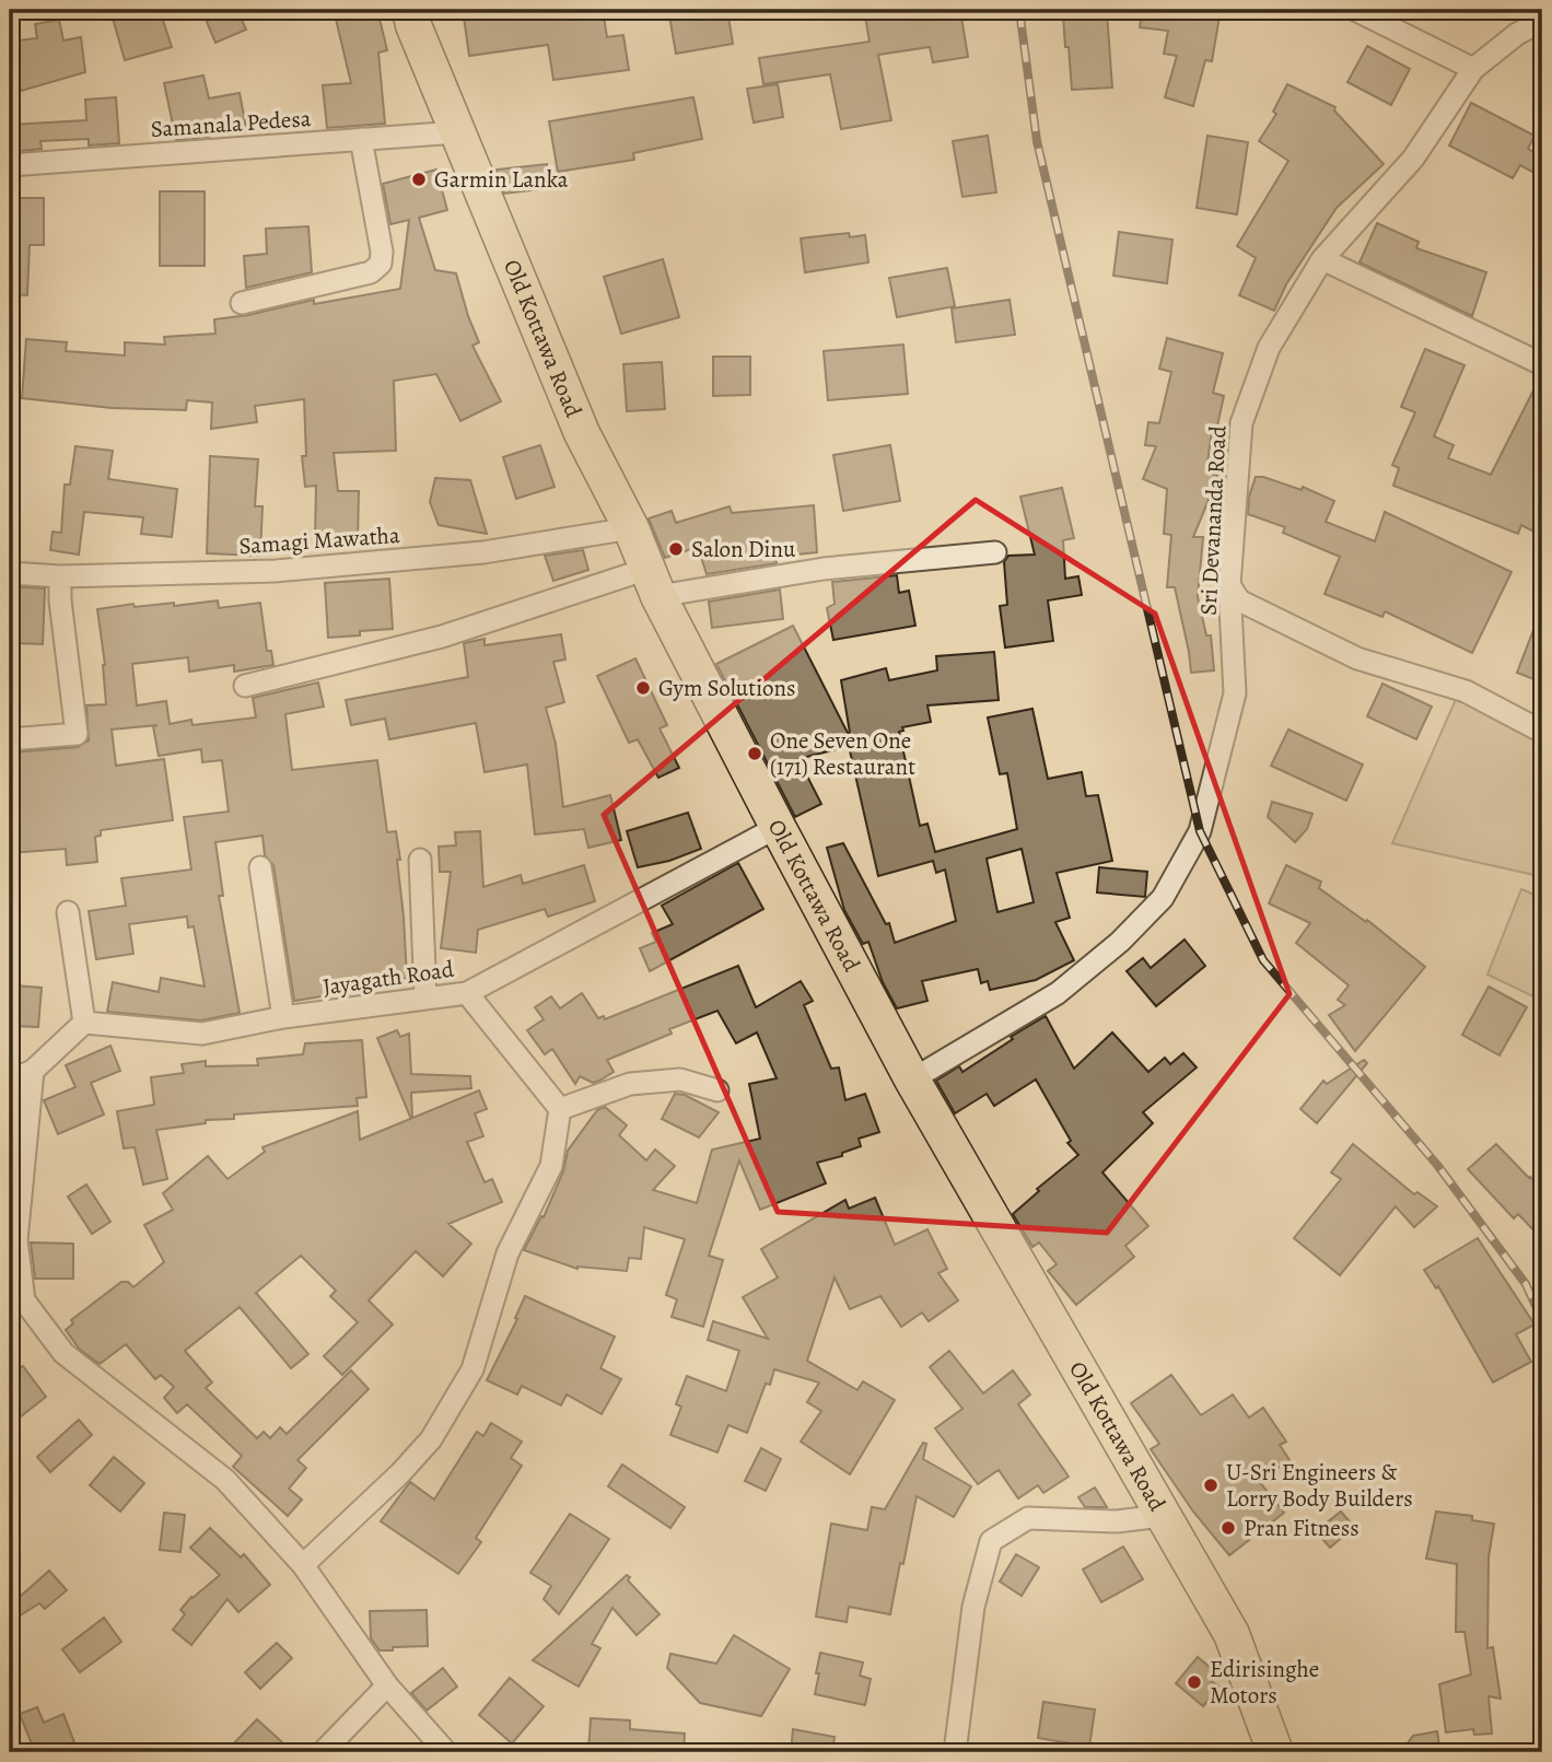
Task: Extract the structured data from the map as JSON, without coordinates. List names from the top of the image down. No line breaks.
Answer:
{"streets":{"main road":["Old Kottawa Road"],"street":["Samanala Pedesa","Sri Devananda Road","Samagi Mawatha","Jayagath Road"]},"crossings":[["Samanala Pedesa","Old Kottawa Road"],["Old Kottawa Road","Sri Devananda Road"],["Old Kottawa Road","Samagi Mawatha"],["Old Kottawa Road","Jayagath Road"]],"places":["Garmin Lanka","Salon Dinu","Gym Solutions","One Seven One (171) Restaurant","U-Sri Engineers & Lorry Body Builders","Pran Fitness","Edirisinghe Motors"]}
